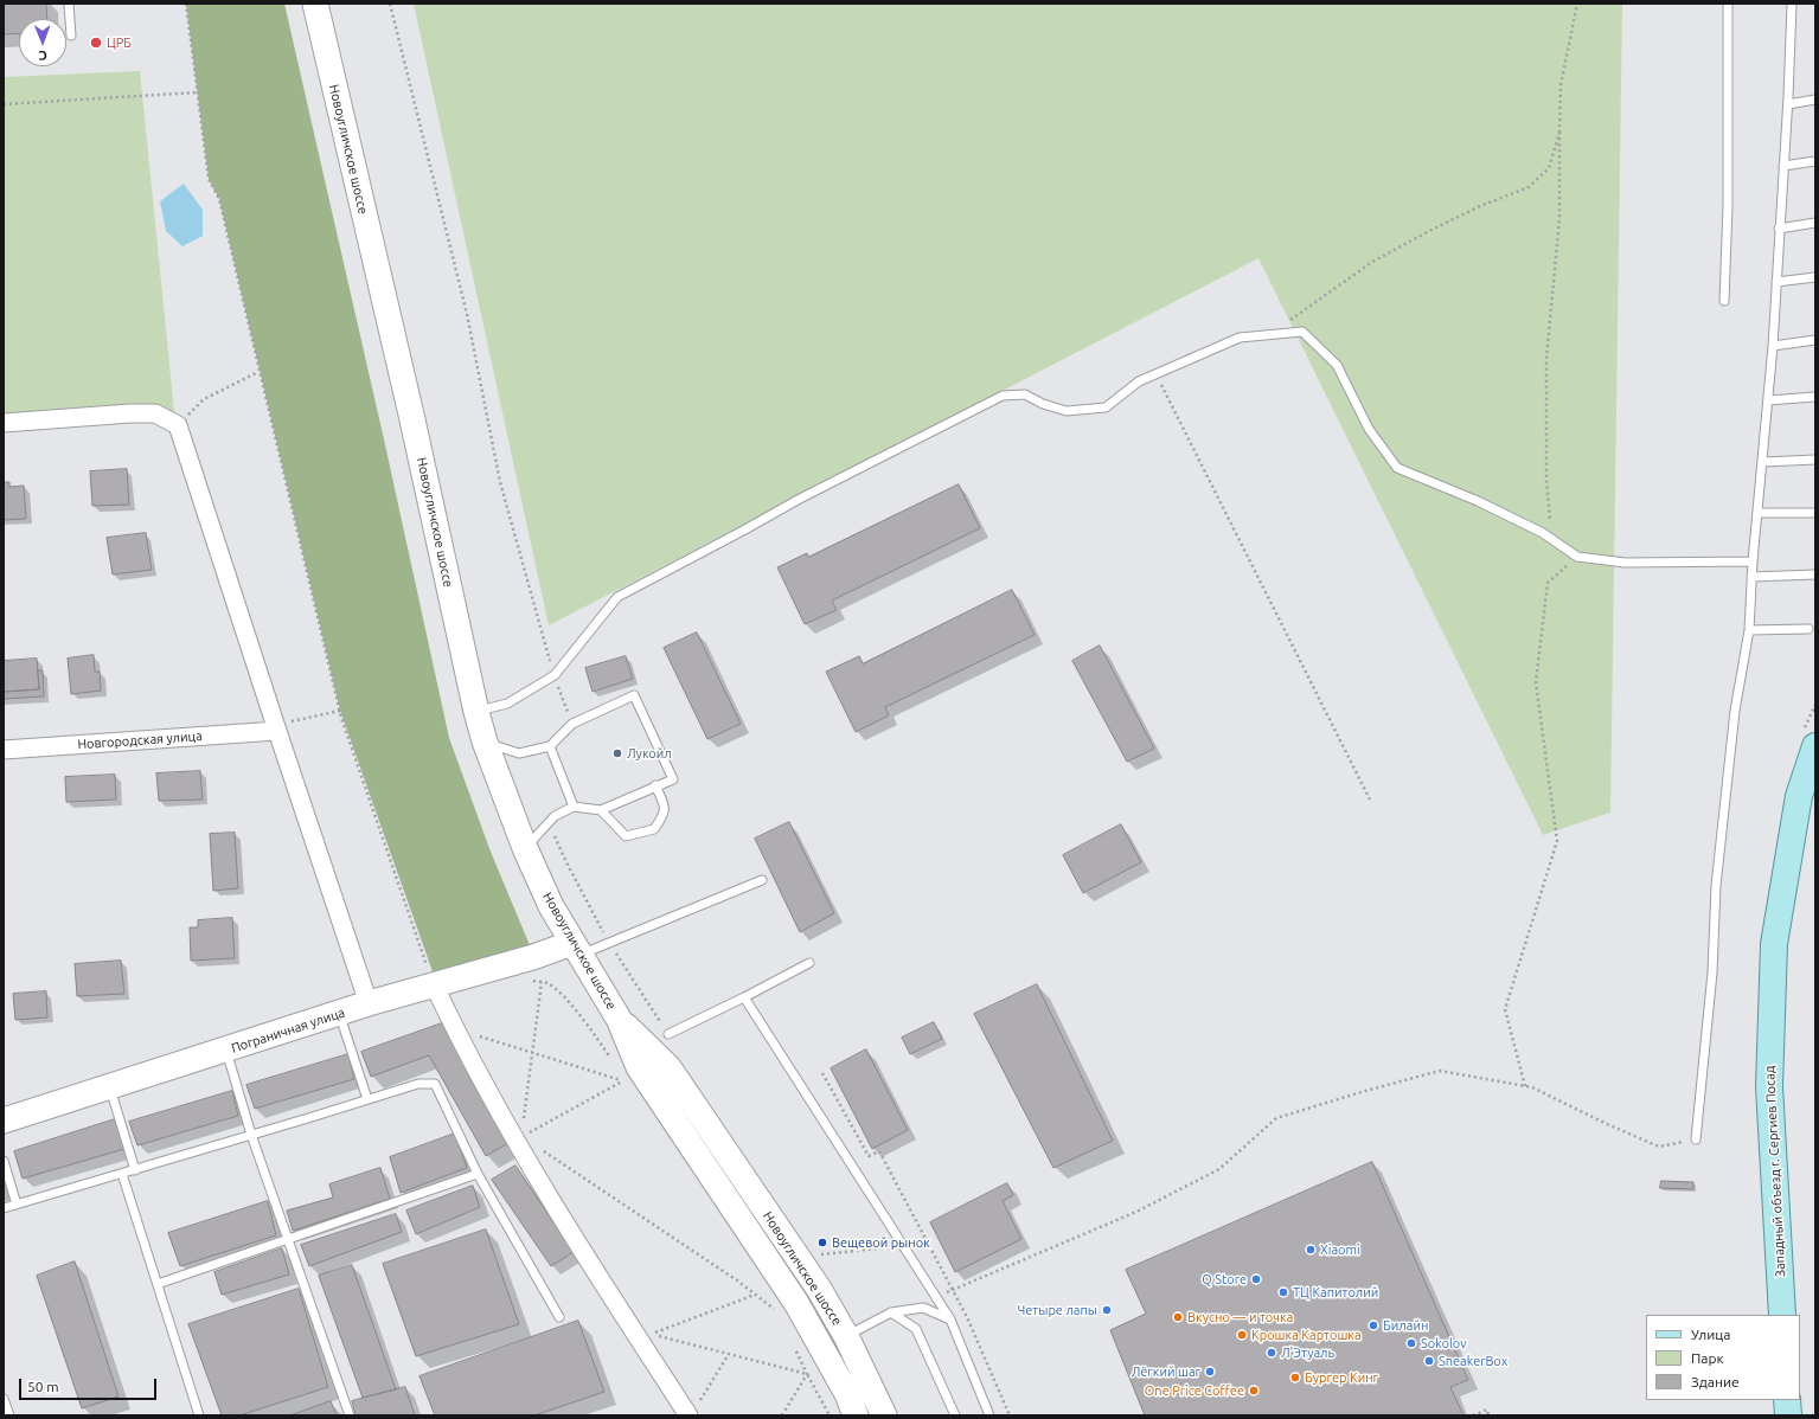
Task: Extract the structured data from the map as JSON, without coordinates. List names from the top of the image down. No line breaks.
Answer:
{"streets":{"main road":["Новоугличское шоссе","Пограничная улица","Западный объезд г. Сергиев Посад"],"street":["Новгородская улица"]},"crossings":[["Новоугличское шоссе","Пограничная улица"]],"places":["ЦРБ","Лукойл","Вещевой рынок","Xiaomi","Q Store","ТЦ Капитолий","Четыре лапы","Вкусно — и точка","Билайн","Крошка Картошка","Sokolov","Л'Этуаль","SneakerBox","Лёгкий шаг","Бургер Кинг","One Price Coffee"],"legend":["Улица","Парк","Здание"],"scale_bar":"50 m","north":"bottom"}
